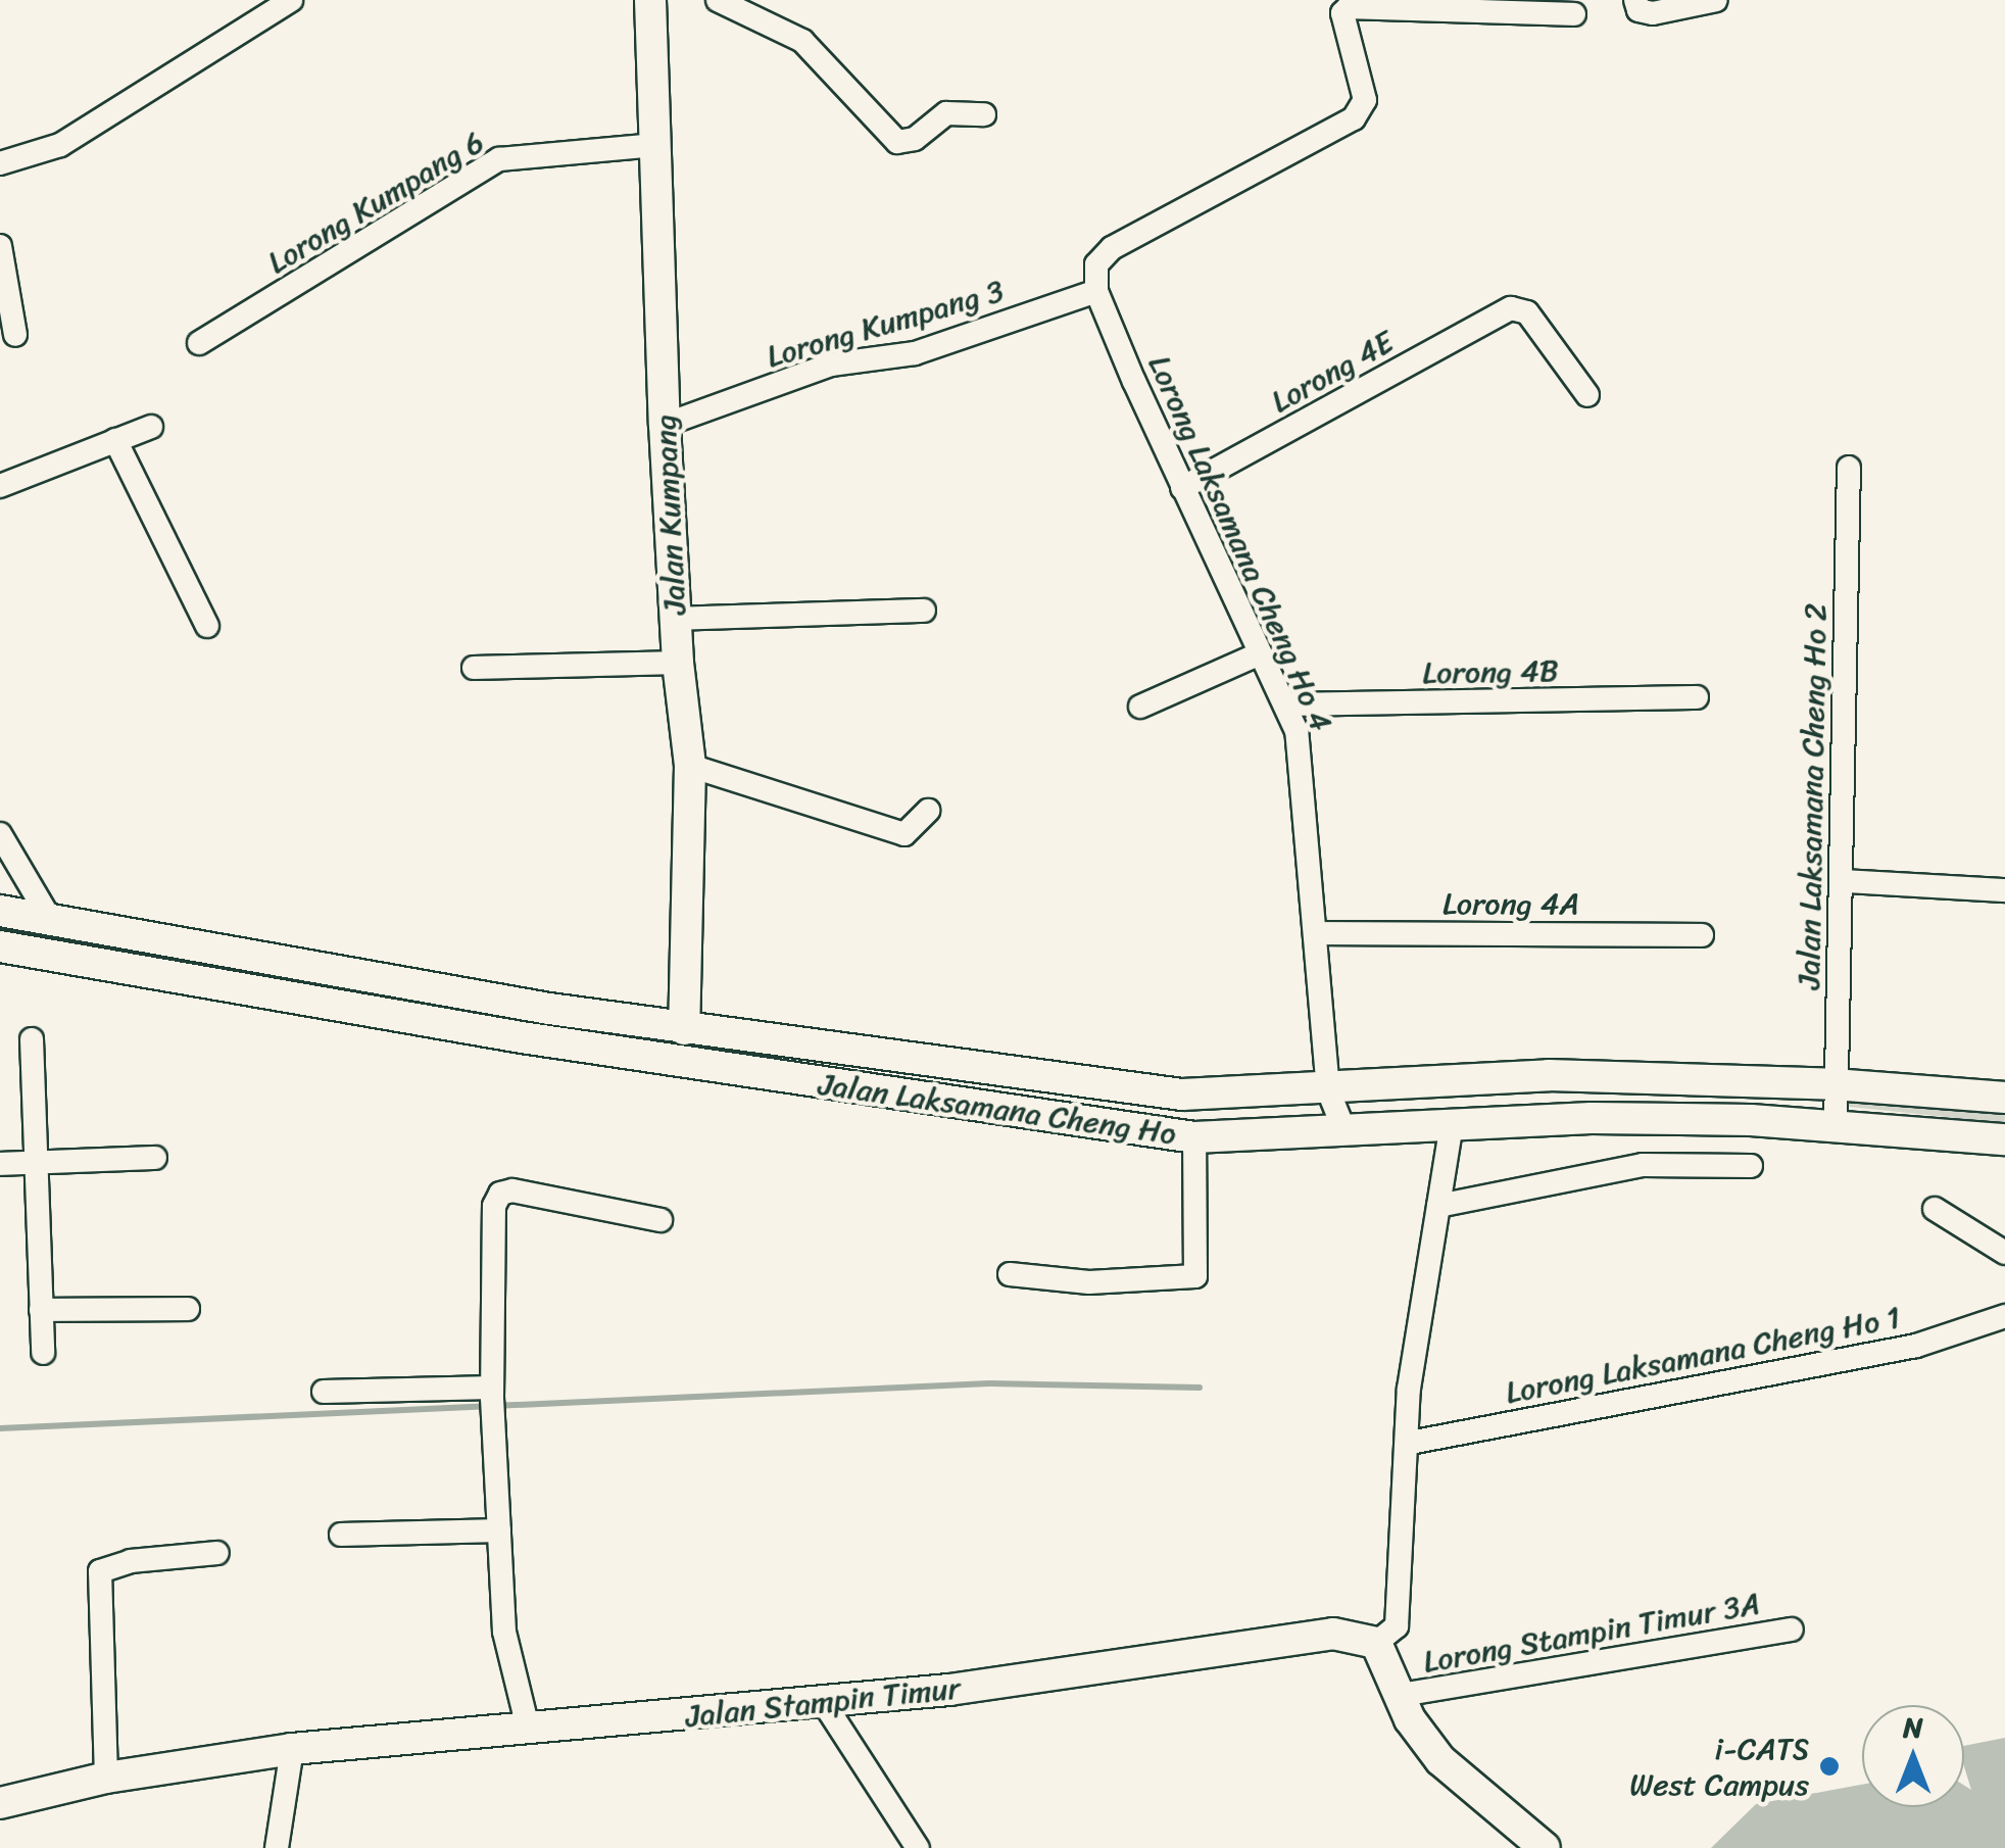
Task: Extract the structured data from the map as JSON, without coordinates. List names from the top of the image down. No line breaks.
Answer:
{"streets":{"main road":["Jalan Kumpang","Jalan Laksamana Cheng Ho","Jalan Stampin Timur"],"street":["Lorong Kumpang 6","Lorong Kumpang 3","Lorong 4E","Lorong Laksamana Cheng Ho 4","Lorong 4B","Jalan Laksamana Cheng Ho 2","Lorong 4A","Lorong Laksamana Cheng Ho 1","Lorong Stampin Timur 3A"]},"crossings":[["Lorong Kumpang 6","Jalan Kumpang"],["Lorong Kumpang 3","Jalan Kumpang"],["Lorong Kumpang 3","Lorong Laksamana Cheng Ho 4"],["Lorong 4E","Lorong Laksamana Cheng Ho 4"],["Jalan Kumpang","Jalan Laksamana Cheng Ho"],["Lorong Laksamana Cheng Ho 4","Lorong 4B"],["Lorong Laksamana Cheng Ho 4","Lorong 4A"],["Lorong Laksamana Cheng Ho 4","Jalan Laksamana Cheng Ho"],["Jalan Laksamana Cheng Ho 2","Jalan Laksamana Cheng Ho"]],"places":["i-CATS West Campus"],"north":"top"}
